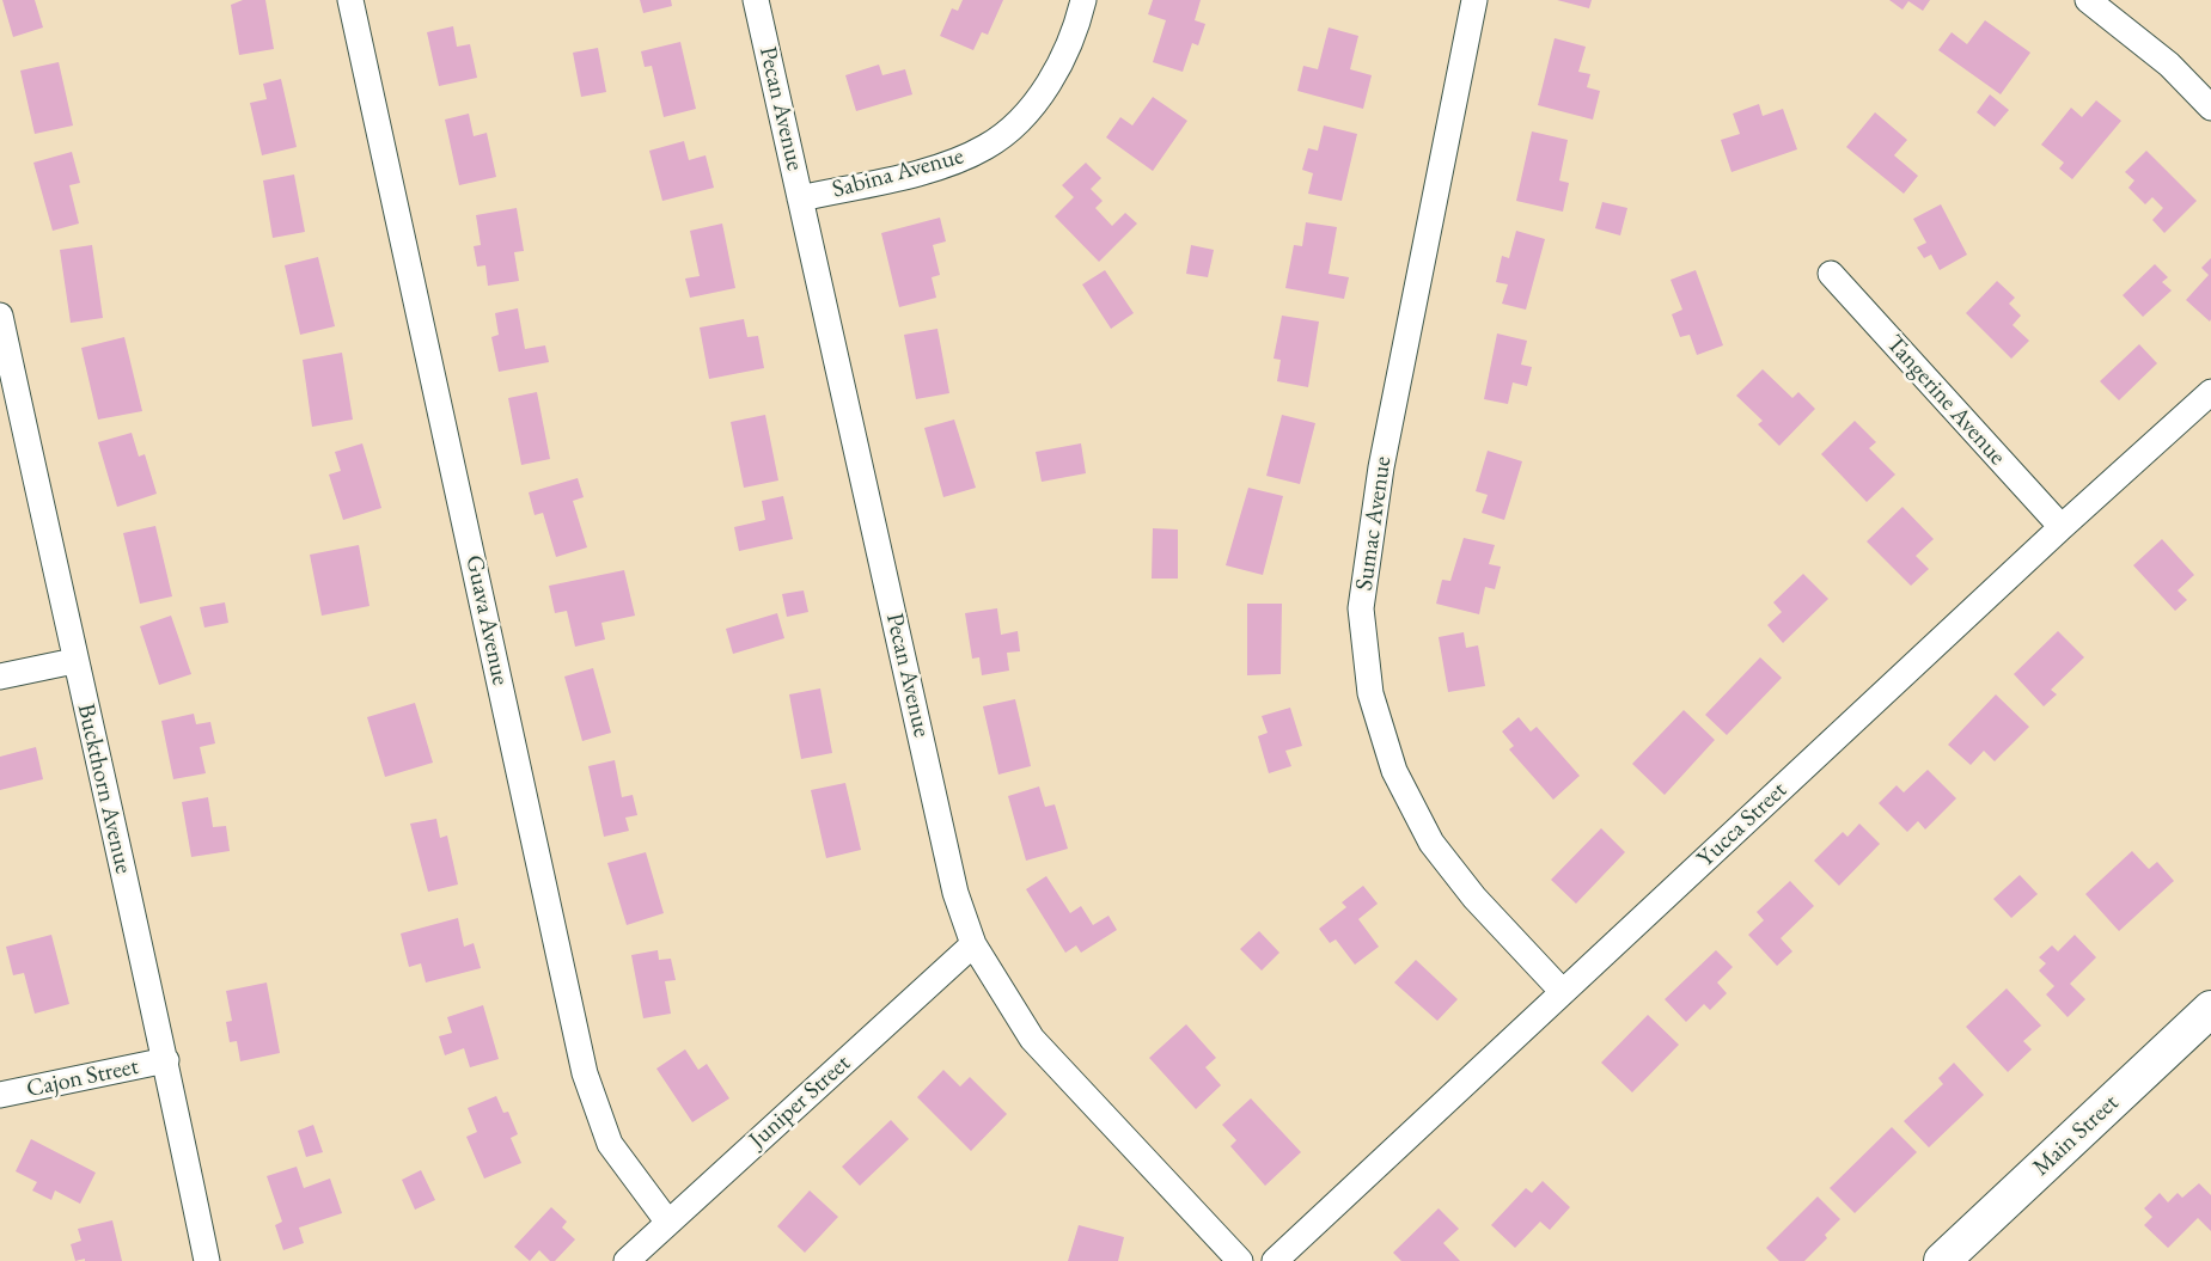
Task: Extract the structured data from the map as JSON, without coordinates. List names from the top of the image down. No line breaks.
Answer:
{"streets":{"main road":["Main Street"],"street":["Pecan Avenue","Sabina Avenue","Tangerine Avenue","Sumac Avenue","Guava Avenue","Buckthorn Avenue","Yucca Street","Cajon Street","Juniper Street"]},"crossings":[["Pecan Avenue","Sabina Avenue"],["Pecan Avenue","Juniper Street"],["Tangerine Avenue","Yucca Street"],["Sumac Avenue","Yucca Street"],["Guava Avenue","Juniper Street"],["Buckthorn Avenue","Cajon Street"]]}
